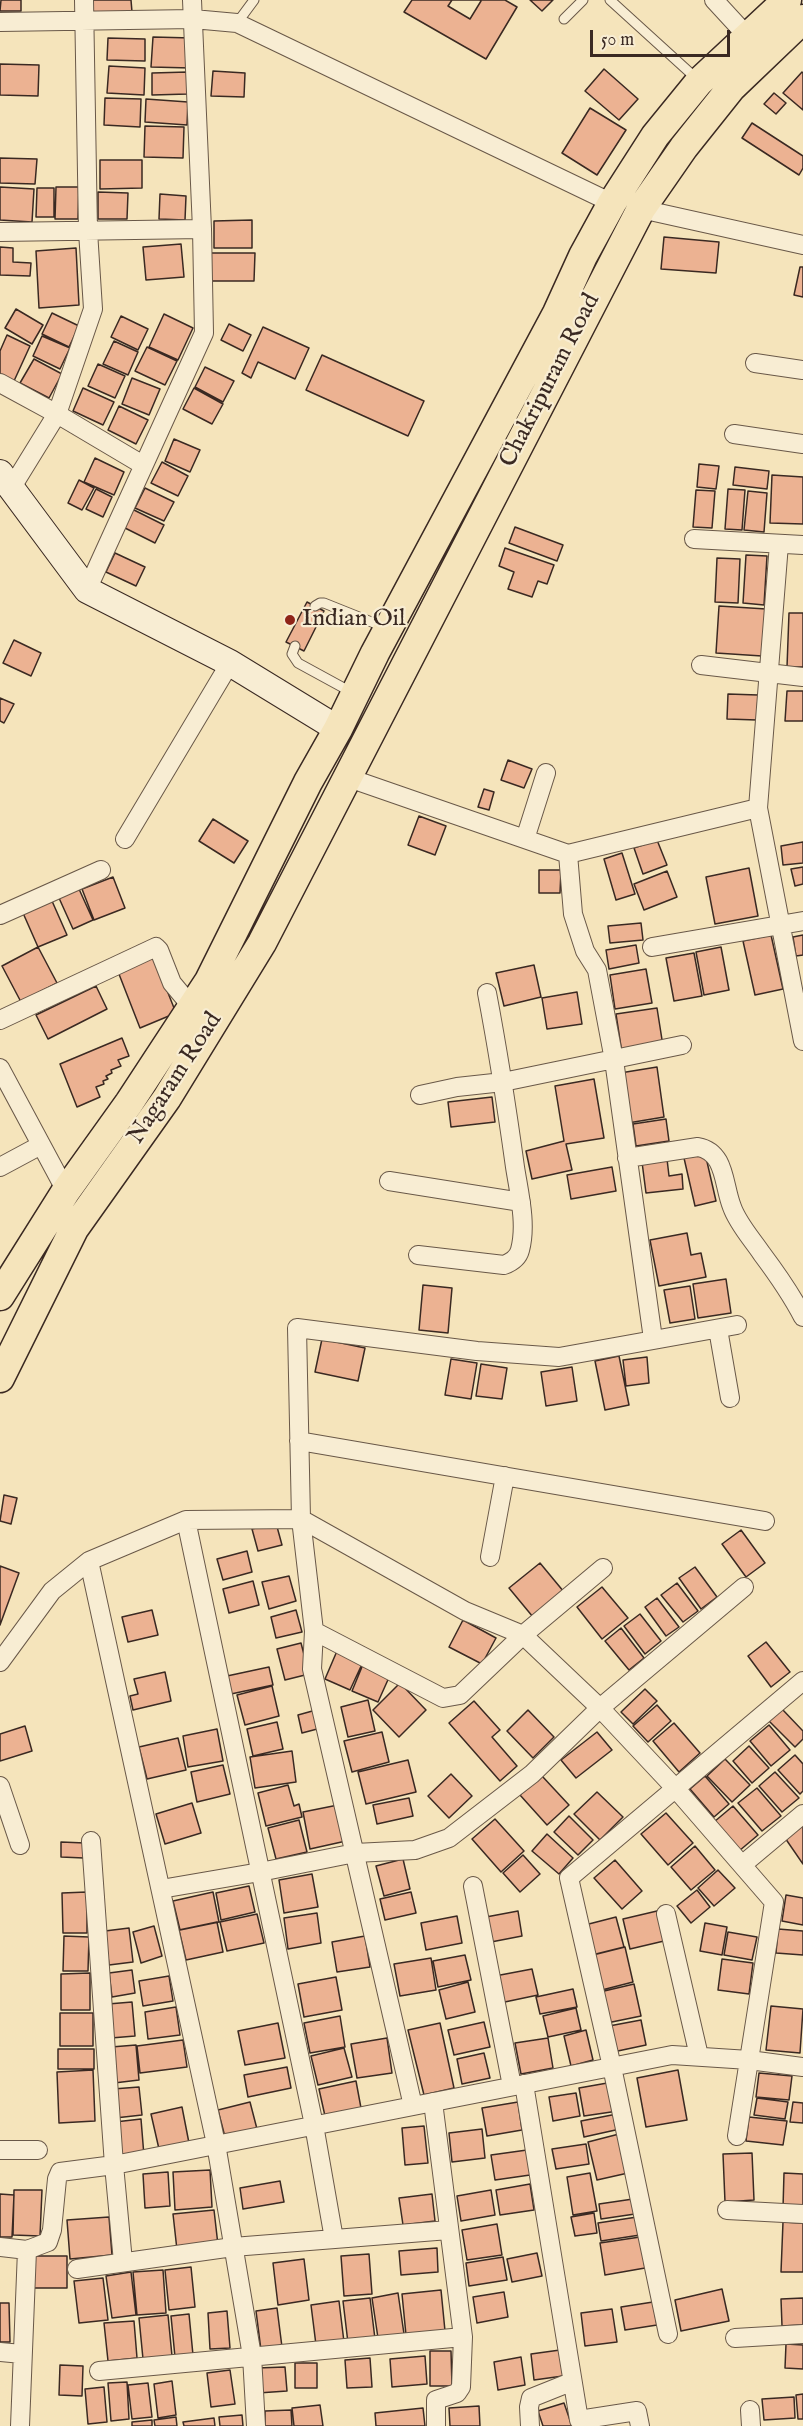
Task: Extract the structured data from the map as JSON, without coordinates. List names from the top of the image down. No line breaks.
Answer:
{"streets":{"main road":["Chakripuram Road","Nagaram Road"]},"crossings":[["Chakripuram Road","Nagaram Road"]],"places":["Indian Oil"],"scale_bar":"50 m"}
